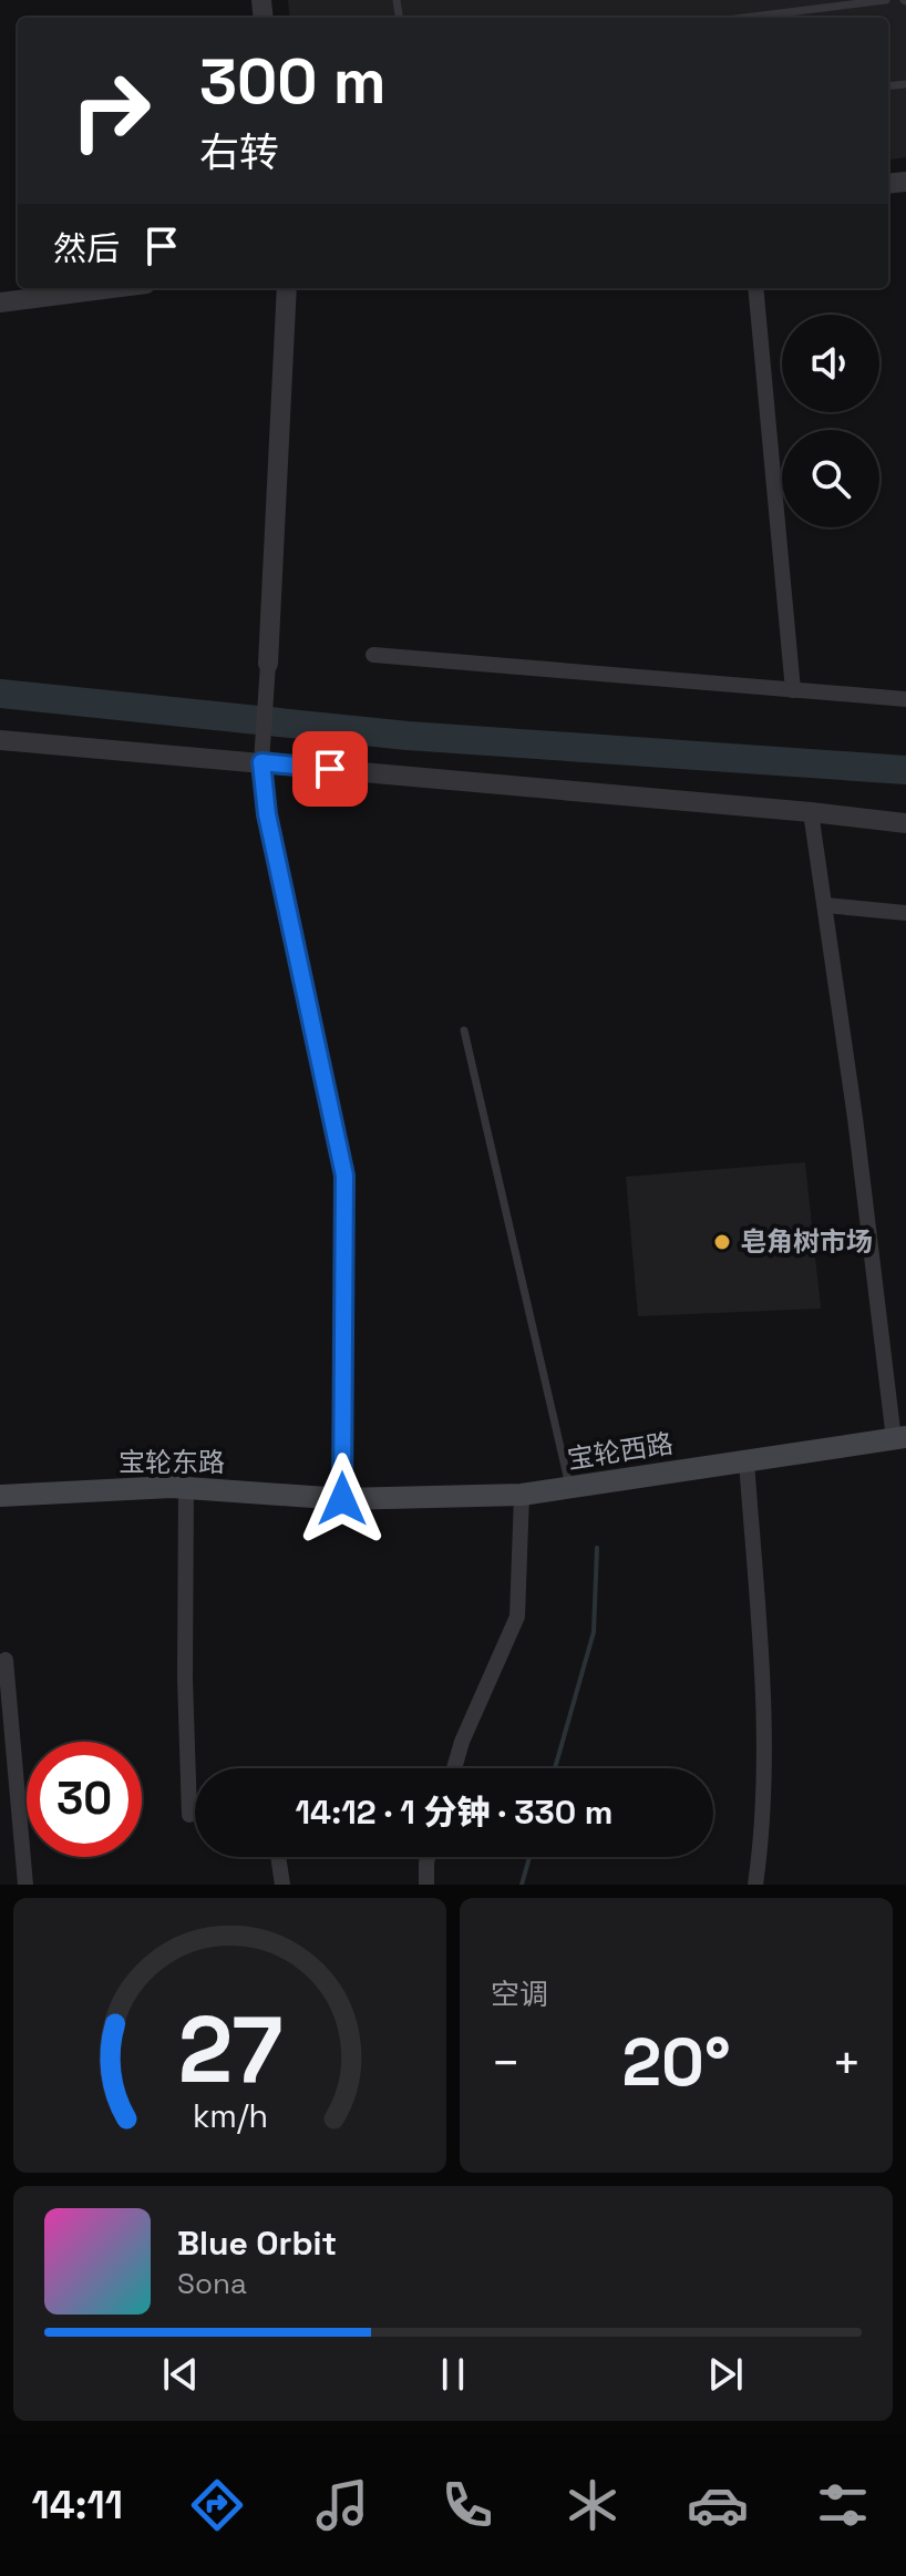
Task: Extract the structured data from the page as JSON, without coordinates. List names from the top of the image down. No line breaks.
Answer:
{"streets":{"main road":["宝轮西路","宝轮东路"]},"crossings":[["宝轮西路","宝轮东路"]],"places":["皂角树市场"],"page":{"turn":["300 m","右转"],"then":"然后","limit":"30","trip":"14:12 · 1 分钟 · 330 m","tile":"空调","heat":["−","20°","+"],"song":["Blue Orbit","Sona"],"tabs":"14:11","gauge":["27","km/h"]}}
